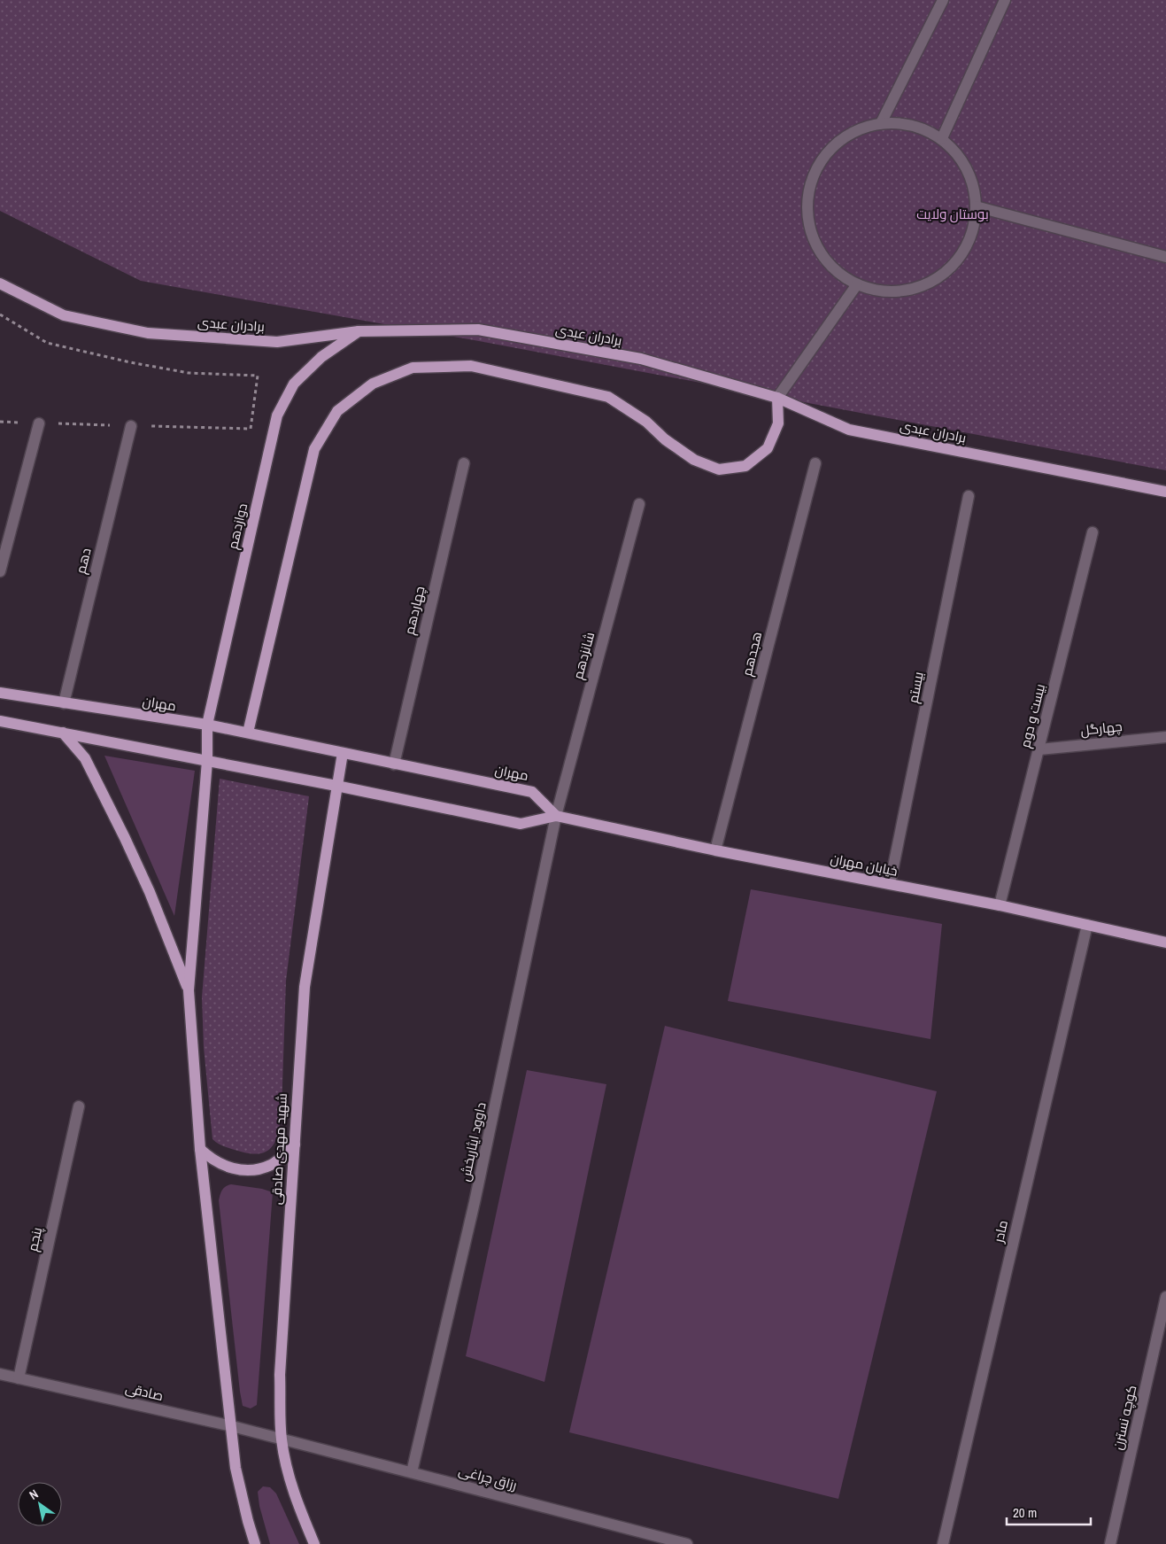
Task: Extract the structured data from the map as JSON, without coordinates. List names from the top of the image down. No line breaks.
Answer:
{"streets":{"main road":["برادران عبدی","دوازدهم","مهران","خیابان مهران","شهید مهدی صادقی"],"street":["دهم","چهاردهم","هجدهم","شانزدهم","بیستم","بیست و دوم","چهارگل","داوود ایثاربخش","مادر","پنجم","صادقی","کوچه نسترن","رزاق چراغی"]},"crossings":[["برادران عبدی","دوازدهم"],["دوازدهم","مهران"],["دهم","مهران"],["چهاردهم","مهران"],["هجدهم","خیابان مهران"],["شانزدهم","مهران"],["شانزدهم","خیابان مهران"],["شانزدهم","داوود ایثاربخش"],["بیستم","خیابان مهران"],["مهران","خیابان مهران"],["مهران","داوود ایثاربخش"],["مهران","شهید مهدی صادقی"],["بیست و دوم","چهارگل"],["بیست و دوم","خیابان مهران"],["خیابان مهران","داوود ایثاربخش"],["خیابان مهران","مادر"],["داوود ایثاربخش","رزاق چراغی"],["شهید مهدی صادقی","صادقی"],["شهید مهدی صادقی","رزاق چراغی"],["پنجم","صادقی"],["صادقی","رزاق چراغی"]],"parks":["بوستان ولایت"],"scale_bar":"20 m","north":"top left"}
